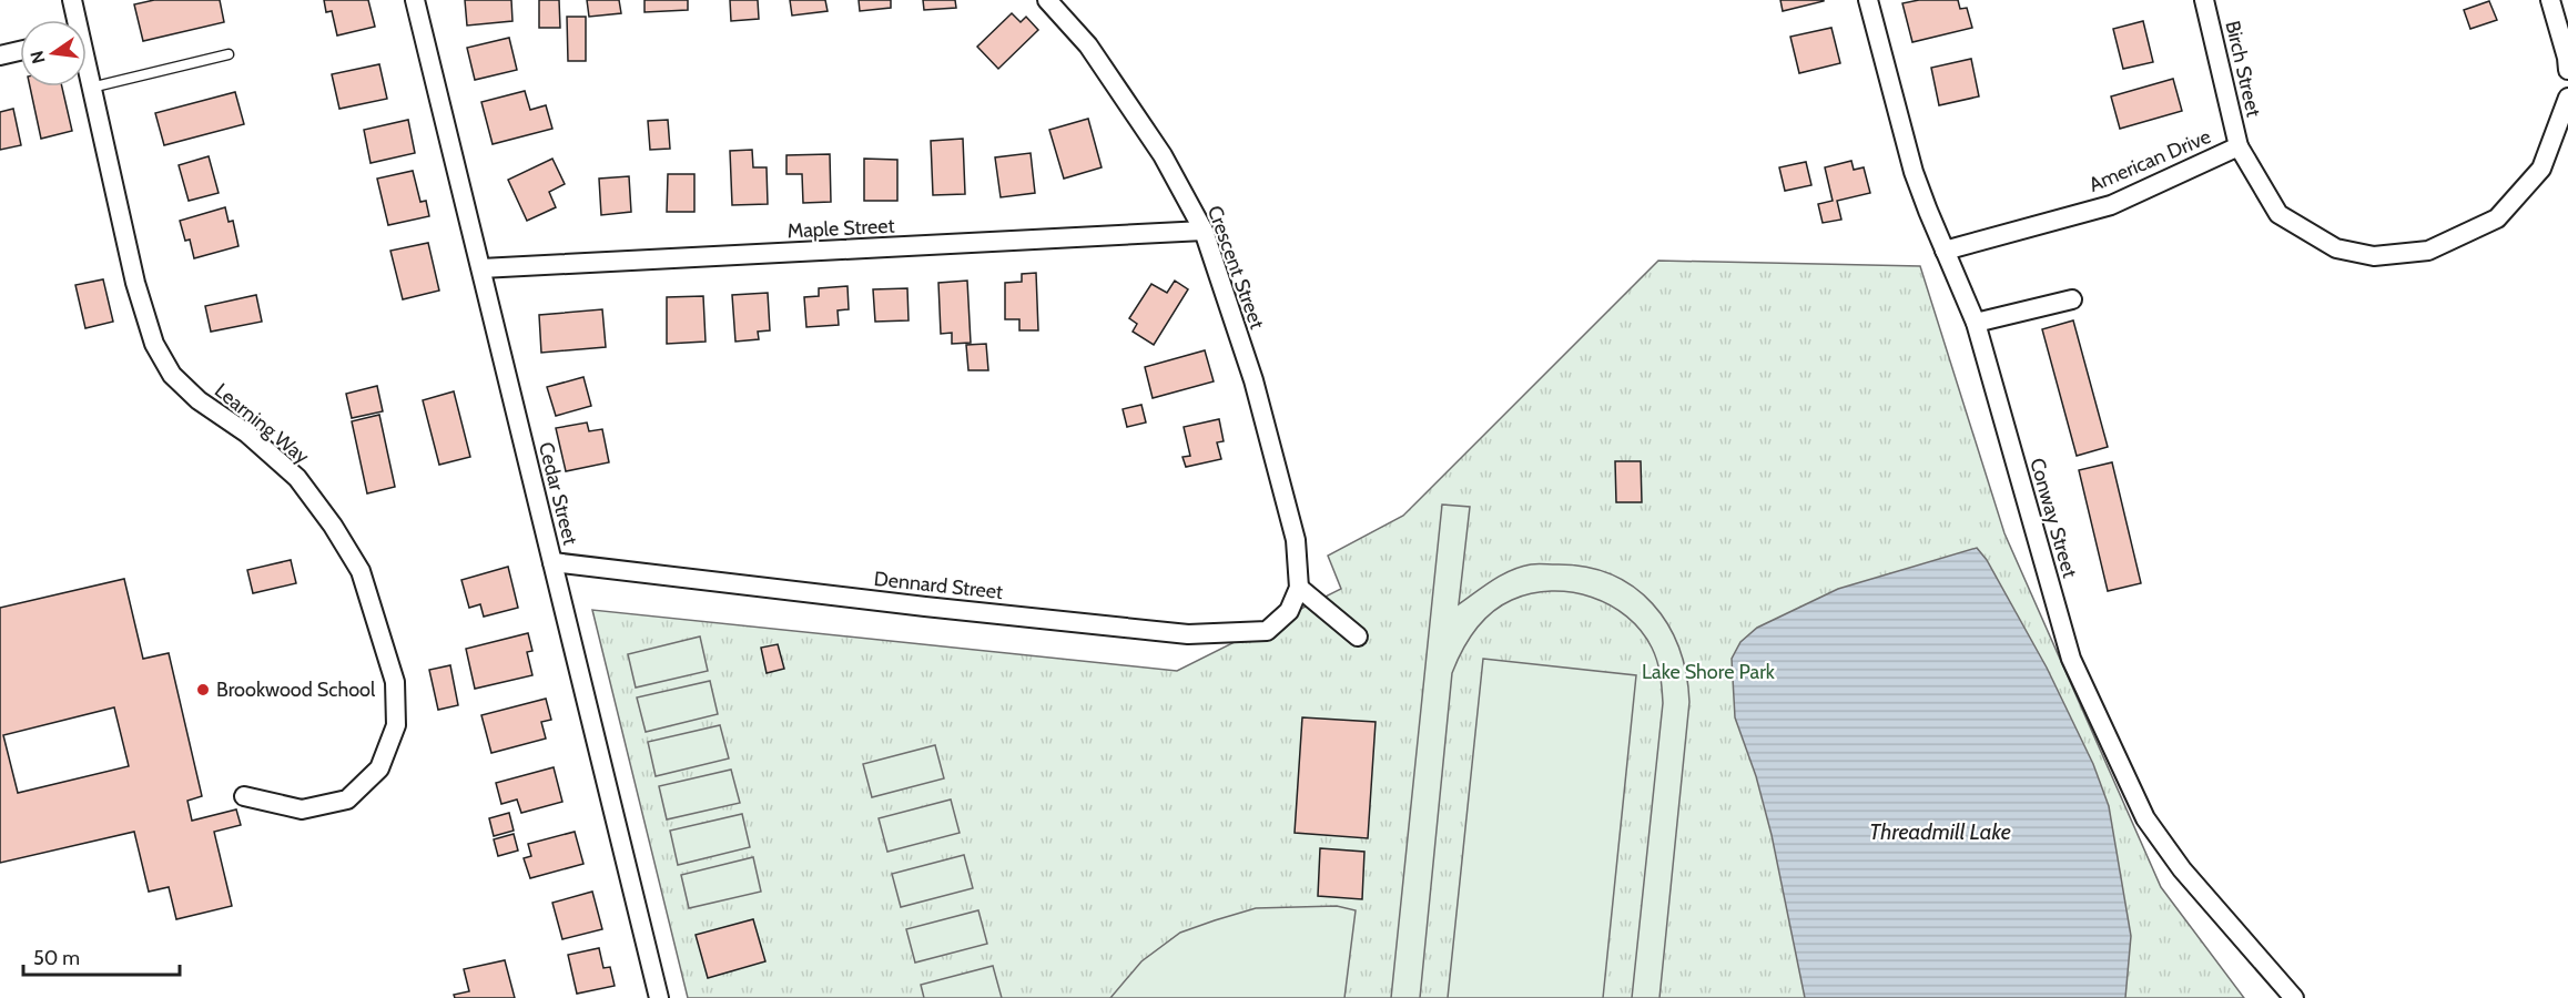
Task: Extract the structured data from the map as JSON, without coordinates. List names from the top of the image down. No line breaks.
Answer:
{"streets":{"street":["Birch Street","American Drive","Maple Street","Crescent Street","Learning Way","Cedar Street","Conway Street","Dennard Street"]},"crossings":[["Birch Street","American Drive"],["American Drive","Conway Street"],["Maple Street","Crescent Street"],["Maple Street","Cedar Street"],["Crescent Street","Dennard Street"],["Cedar Street","Dennard Street"]],"water":["Threadmill Lake"],"parks":["Lake Shore Park"],"places":["Brookwood School"],"scale_bar":"50 m","north":"left"}
